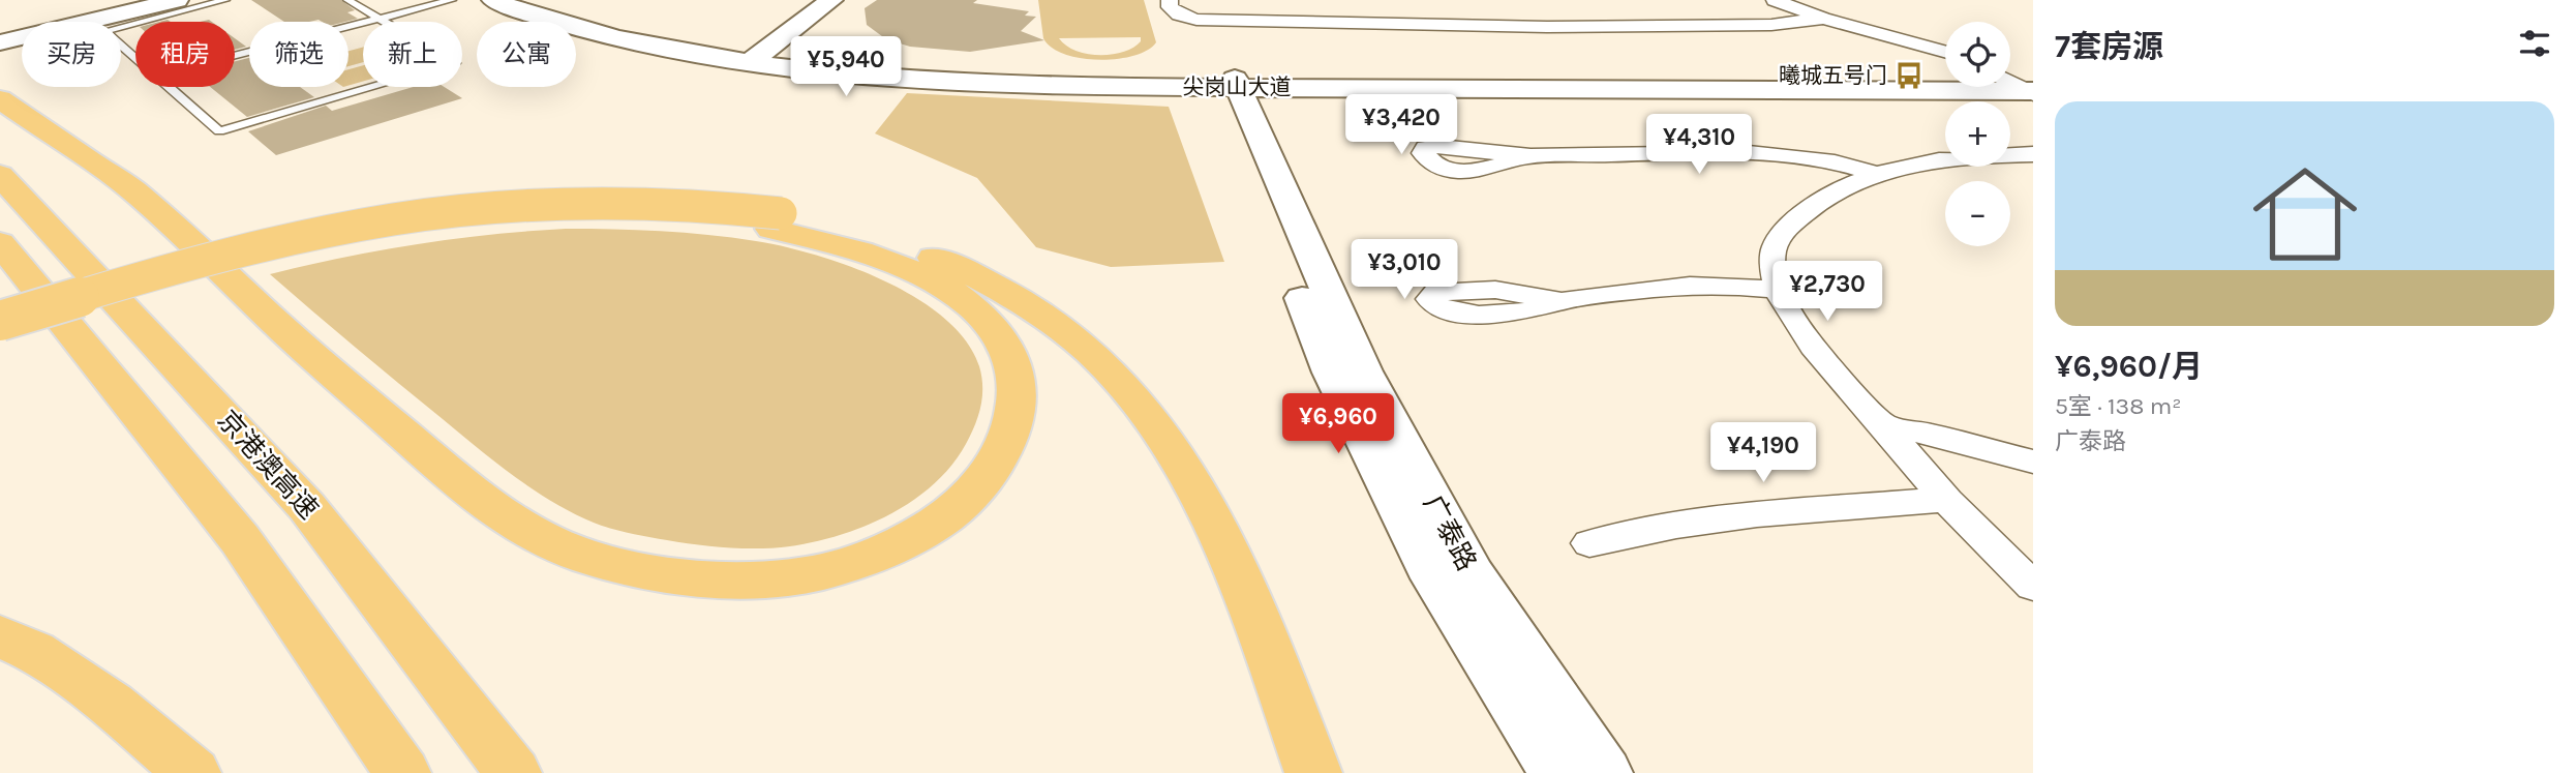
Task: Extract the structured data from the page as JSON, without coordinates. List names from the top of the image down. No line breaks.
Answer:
{"streets":{"highway":["京港澳高速"],"main road":["尖岗山大道","广泰路"]},"crossings":[["尖岗山大道","广泰路"]],"places":{"bus stop":["曦城五号门"]},"page":{"heading":"7套房源","map_buttons":["+","−"],"chip":["买房","租房","筛选","新上","公寓"],"price":["¥5,940","¥3,420","¥4,310","¥3,010","¥2,730","¥6,960","¥4,190"],"list":[{"name":"¥6,960/月","note":"5室 · 138 m² · 广泰路"}]}}
